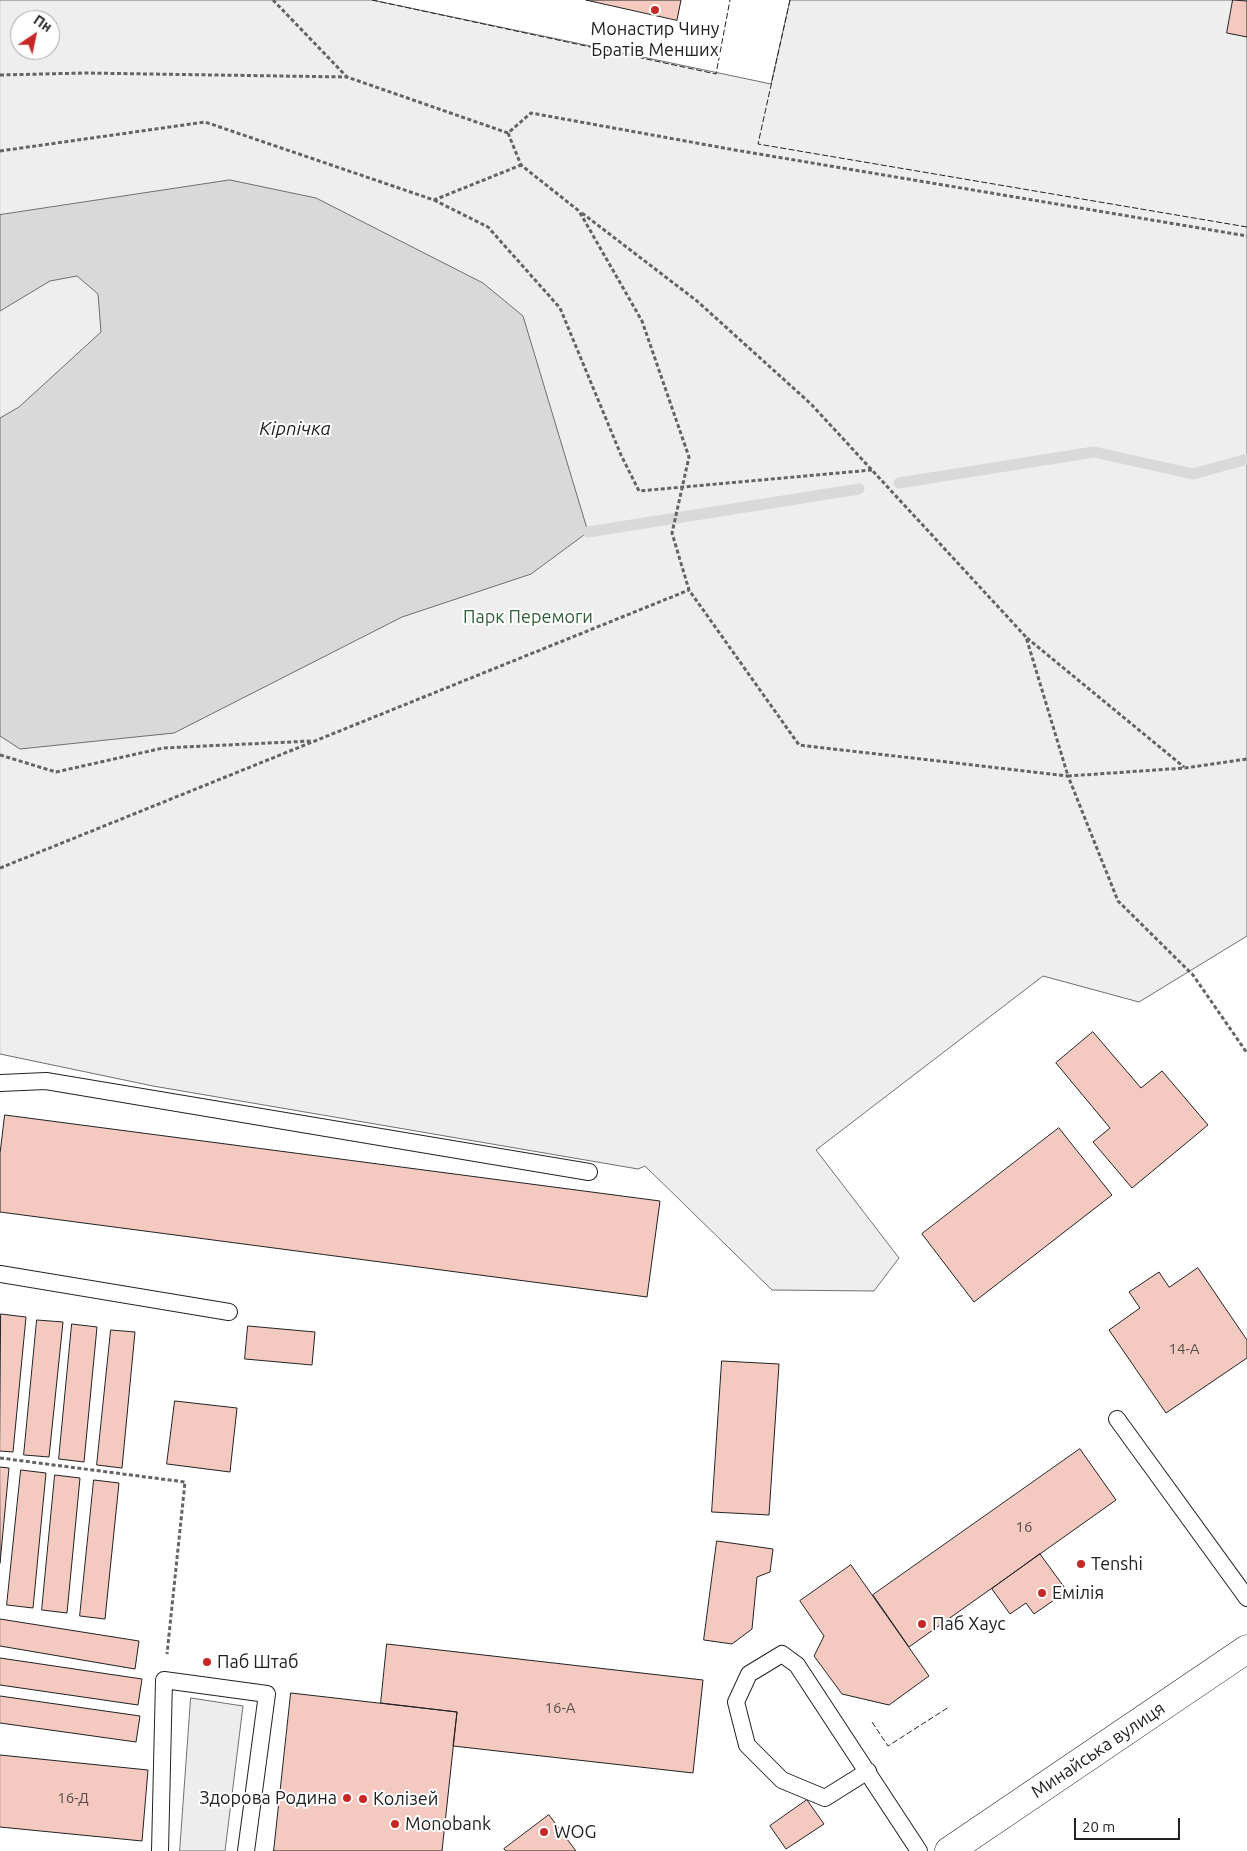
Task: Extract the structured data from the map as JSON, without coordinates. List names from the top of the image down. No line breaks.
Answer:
{"streets":{"main road":["Минайська вулиця"]},"water":["Кірпічка"],"parks":["Парк Перемоги"],"places":["Монастир Чину Братів Менших","Tenshi","Емілія","Паб Хаус","Паб Штаб","Здорова Родина","Колізей","Monobank","WOG"],"house_numbers":["14-А","16","16-А","16-Д"],"scale_bar":"20 m","north":"top right"}
